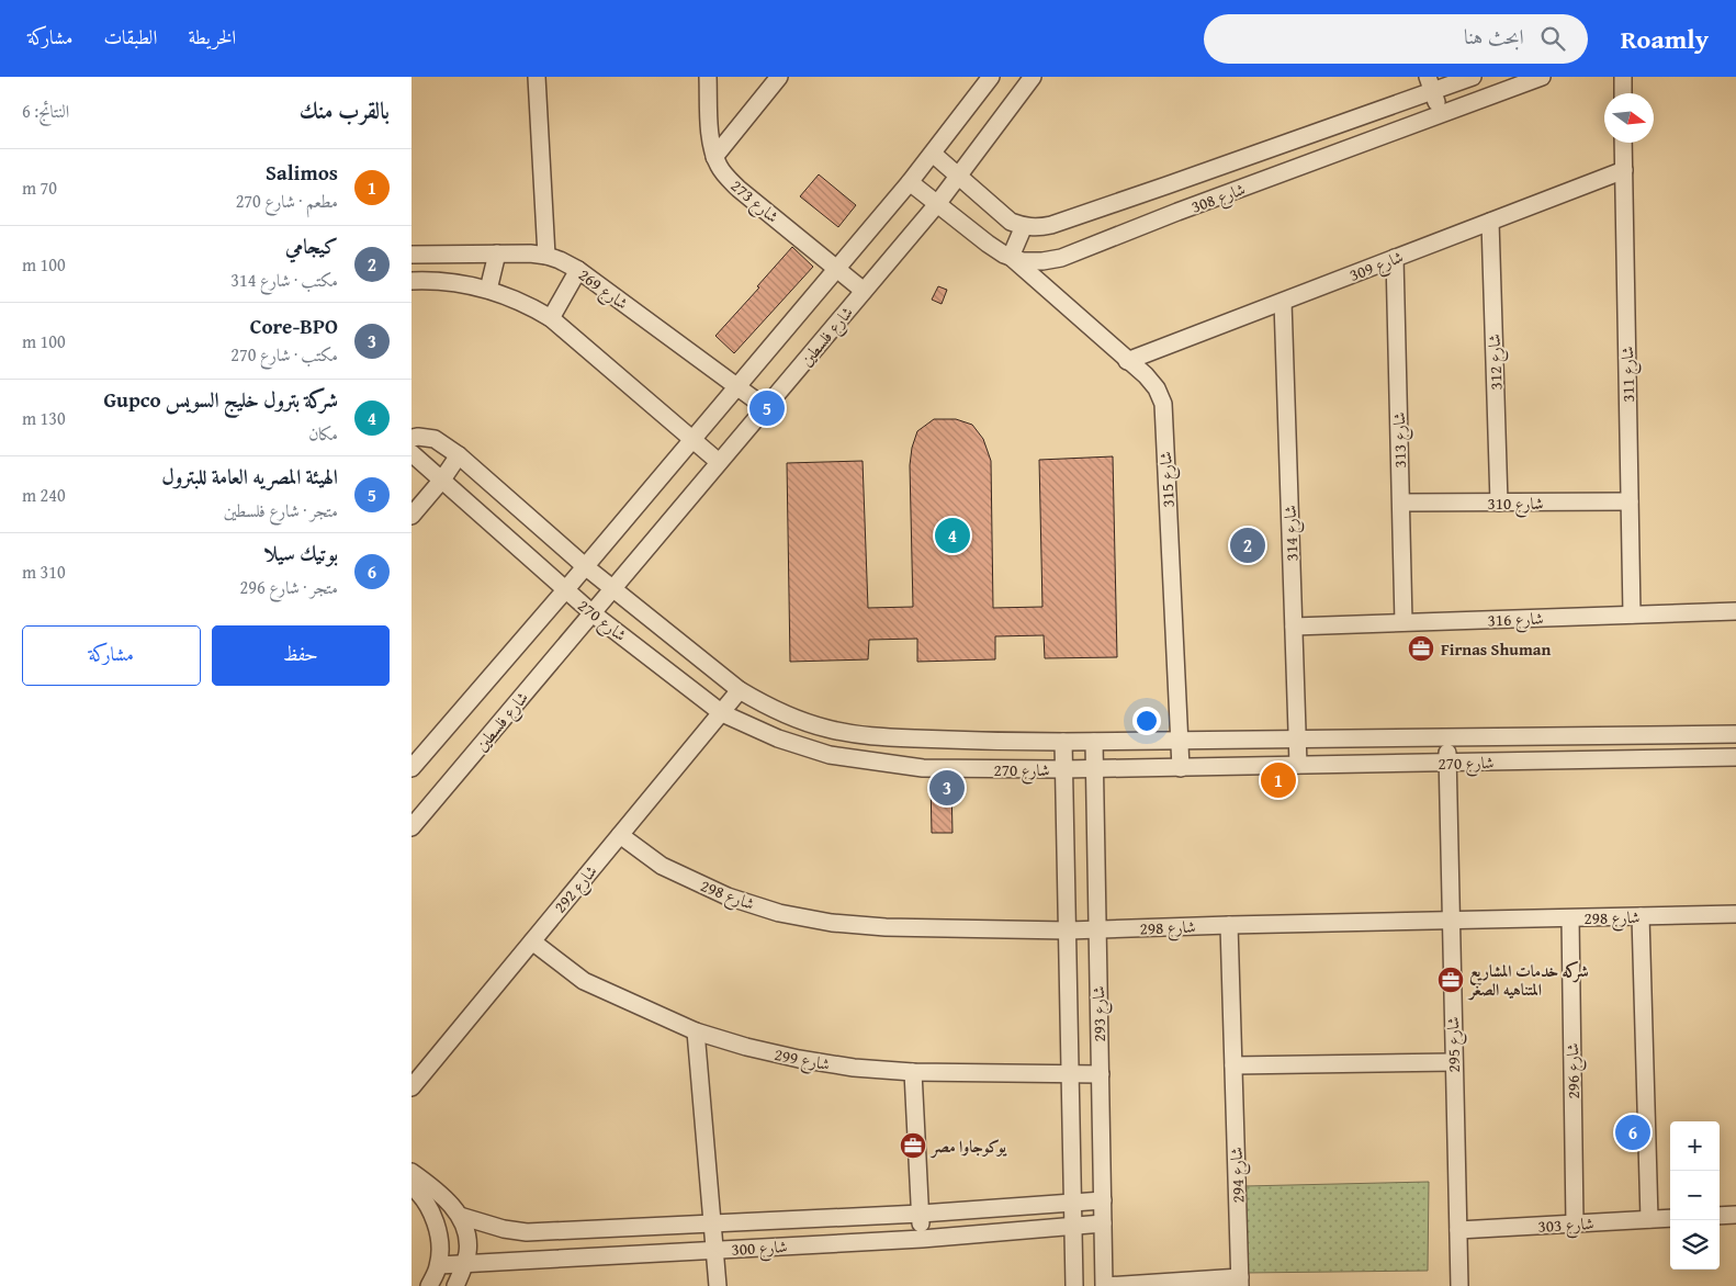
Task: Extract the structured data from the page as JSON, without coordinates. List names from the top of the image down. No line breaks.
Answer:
{"streets":{"street":["شارع 308","شارع 273","شارع 309","شارع 269","شارع فلسطين","شارع 312","شارع 311","شارع 313","شارع 315","شارع 310","شارع 314","شارع 316","شارع 270","شارع 292","شارع 298","شارع 293","شارع 295","شارع 299","شارع 296","شارع 294","شارع 303","شارع 300"]},"crossings":[["شارع 308","شارع فلسطين"],["شارع 308","شارع 315"],["شارع 273","شارع فلسطين"],["شارع 309","شارع 312"],["شارع 309","شارع 311"],["شارع 309","شارع 313"],["شارع 309","شارع 315"],["شارع 309","شارع 314"],["شارع 269","شارع فلسطين"],["شارع فلسطين","شارع 270"],["شارع 312","شارع 310"],["شارع 311","شارع 310"],["شارع 311","شارع 316"],["شارع 313","شارع 310"],["شارع 313","شارع 316"],["شارع 315","شارع 270"],["شارع 314","شارع 316"],["شارع 314","شارع 270"],["شارع 270","شارع 292"],["شارع 270","شارع 293"],["شارع 270","شارع 295"],["شارع 292","شارع 298"],["شارع 292","شارع 299"],["شارع 298","شارع 293"],["شارع 298","شارع 295"],["شارع 298","شارع 296"],["شارع 298","شارع 294"],["شارع 293","شارع 299"],["شارع 293","شارع 300"],["شارع 295","شارع 303"],["شارع 296","شارع 303"]],"places":{"office":["Firnas Shuman","شركه خدمات المشاريع المتناهيه الصغر","يوكوجاوا مصر"]},"north":"right","page":{"header":"Roamly","search":"ابحث هنا","nav":["الخريطة","الطبقات","مشاركة"],"heading":["بالقرب منك","النتائج: 6"],"list":[{"mark":"1","name":"Salimos","note":"مطعم · شارع 270","value":"70 m"},{"mark":"2","name":"كيجامي","note":"مكتب · شارع 314","value":"100 m"},{"mark":"3","name":"Core-BPO","note":"مكتب · شارع 270","value":"100 m"},{"mark":"4","name":"شركة بترول خليج السويس Gupco","note":"مكان","value":"130 m"},{"mark":"5","name":"الهيئة المصريه العامة للبترول","note":"متجر · شارع فلسطين","value":"240 m"},{"mark":"6","name":"بوتيك سيلا","note":"متجر · شارع 296","value":"310 m"}],"pins":["5","4","2","1","3","6"],"buttons":["حفظ","مشاركة"],"map_buttons":["+","−"]}}
